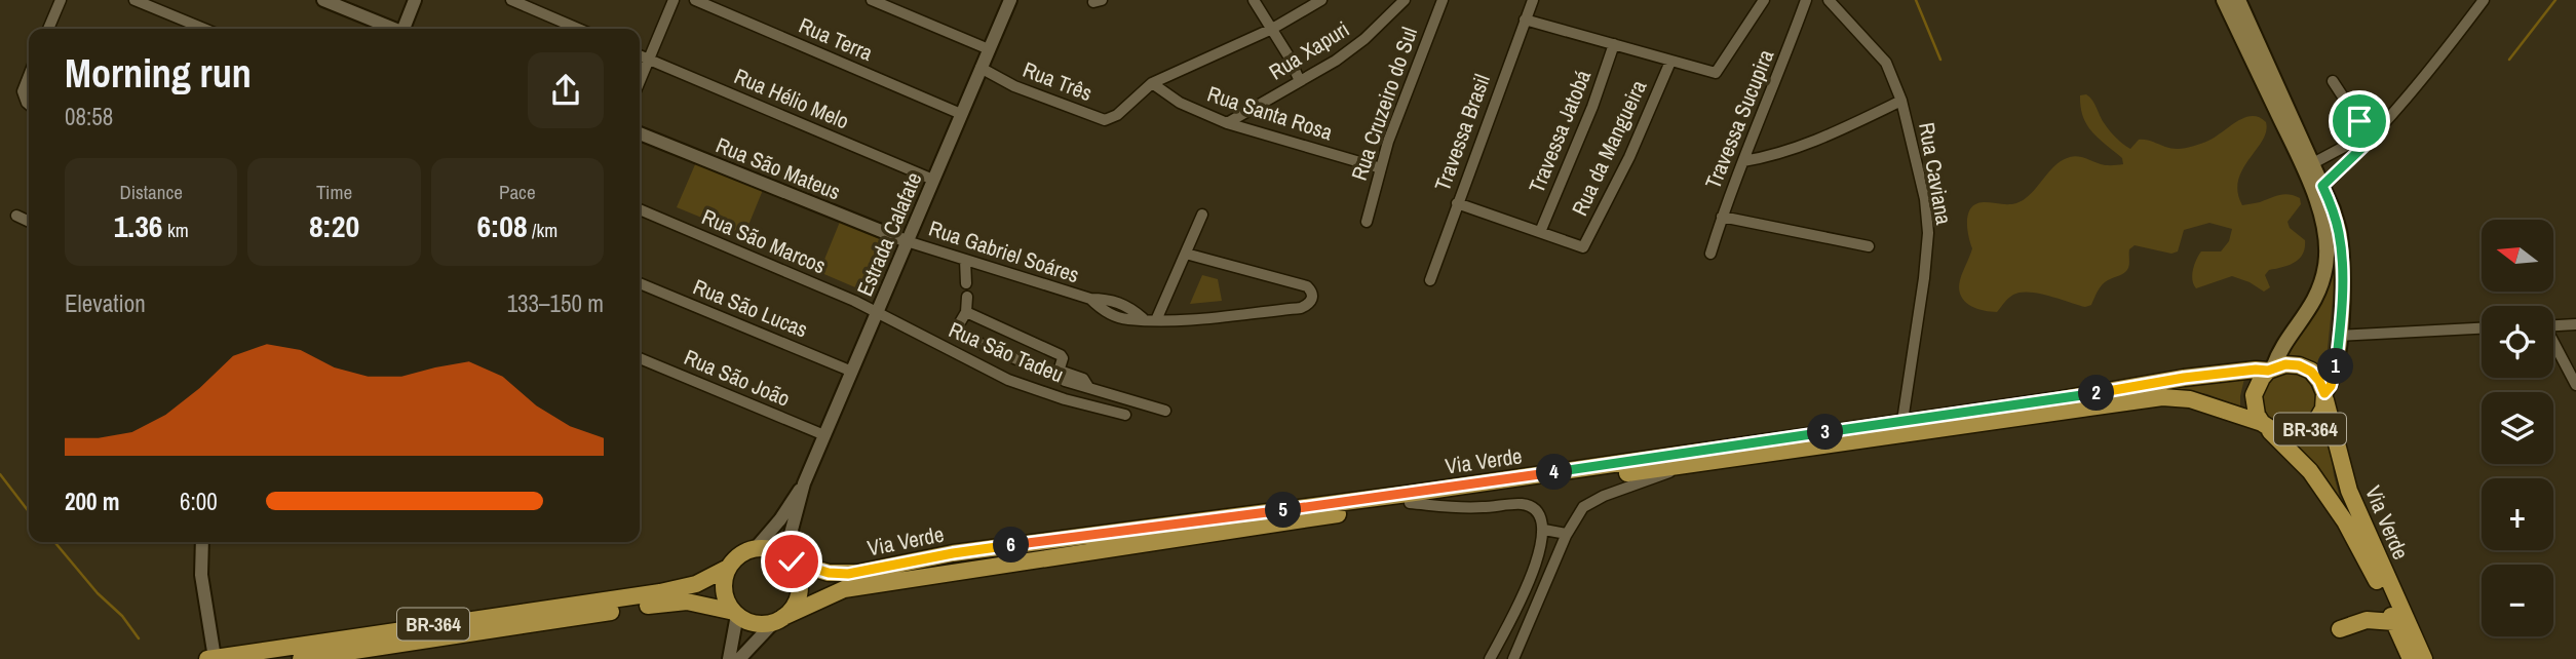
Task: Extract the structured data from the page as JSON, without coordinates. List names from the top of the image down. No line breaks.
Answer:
{"streets":{"main road":["BR-364","Via Verde"],"street":["Rua Terra","Rua Xapuri","Rua Três","Rua Hélio Melo","Rua Cruzeiro do Sul","Rua Santa Rosa","Travessa Sucupira","Travessa Jatobá","Travessa Brasil","Rua da Mangueira","Rua São Mateus","Rua Caviana","Estrada Calafate","Rua São Marcos","Rua Gabriel Soáres","Rua São Lucas","Rua São Tadeu","Rua São João"]},"crossings":[["Rua Terra","Estrada Calafate"],["Rua Xapuri","Rua Santa Rosa"],["Rua Três","Rua Santa Rosa"],["Rua Três","Estrada Calafate"],["Rua Hélio Melo","Estrada Calafate"],["Rua Cruzeiro do Sul","Rua Santa Rosa"],["Travessa Jatobá","Rua da Mangueira"],["Travessa Brasil","Rua da Mangueira"],["Rua São Mateus","Estrada Calafate"],["Rua São Mateus","Rua Gabriel Soáres"],["Rua Caviana","Via Verde"],["Estrada Calafate","Rua São Marcos"],["Estrada Calafate","Rua Gabriel Soáres"],["Estrada Calafate","Rua São Lucas"],["Estrada Calafate","Rua São Tadeu"],["Estrada Calafate","Rua São João"],["Estrada Calafate","BR-364"],["Estrada Calafate","Via Verde"],["Rua São Marcos","Rua São Tadeu"],["BR-364","Via Verde"]],"north":"left","page":{"heading":["Morning run","08:58"],"stats":[["Distance","1.36 km"],["Time","8:20"],["Pace","6:08 /km"]],"map_buttons":["+","−"],"chart":["Elevation","133–150 m"],"pins":["1","2","3","4","5","6"],"list":[{"name":"200 m","note":"6:00"}]}}
